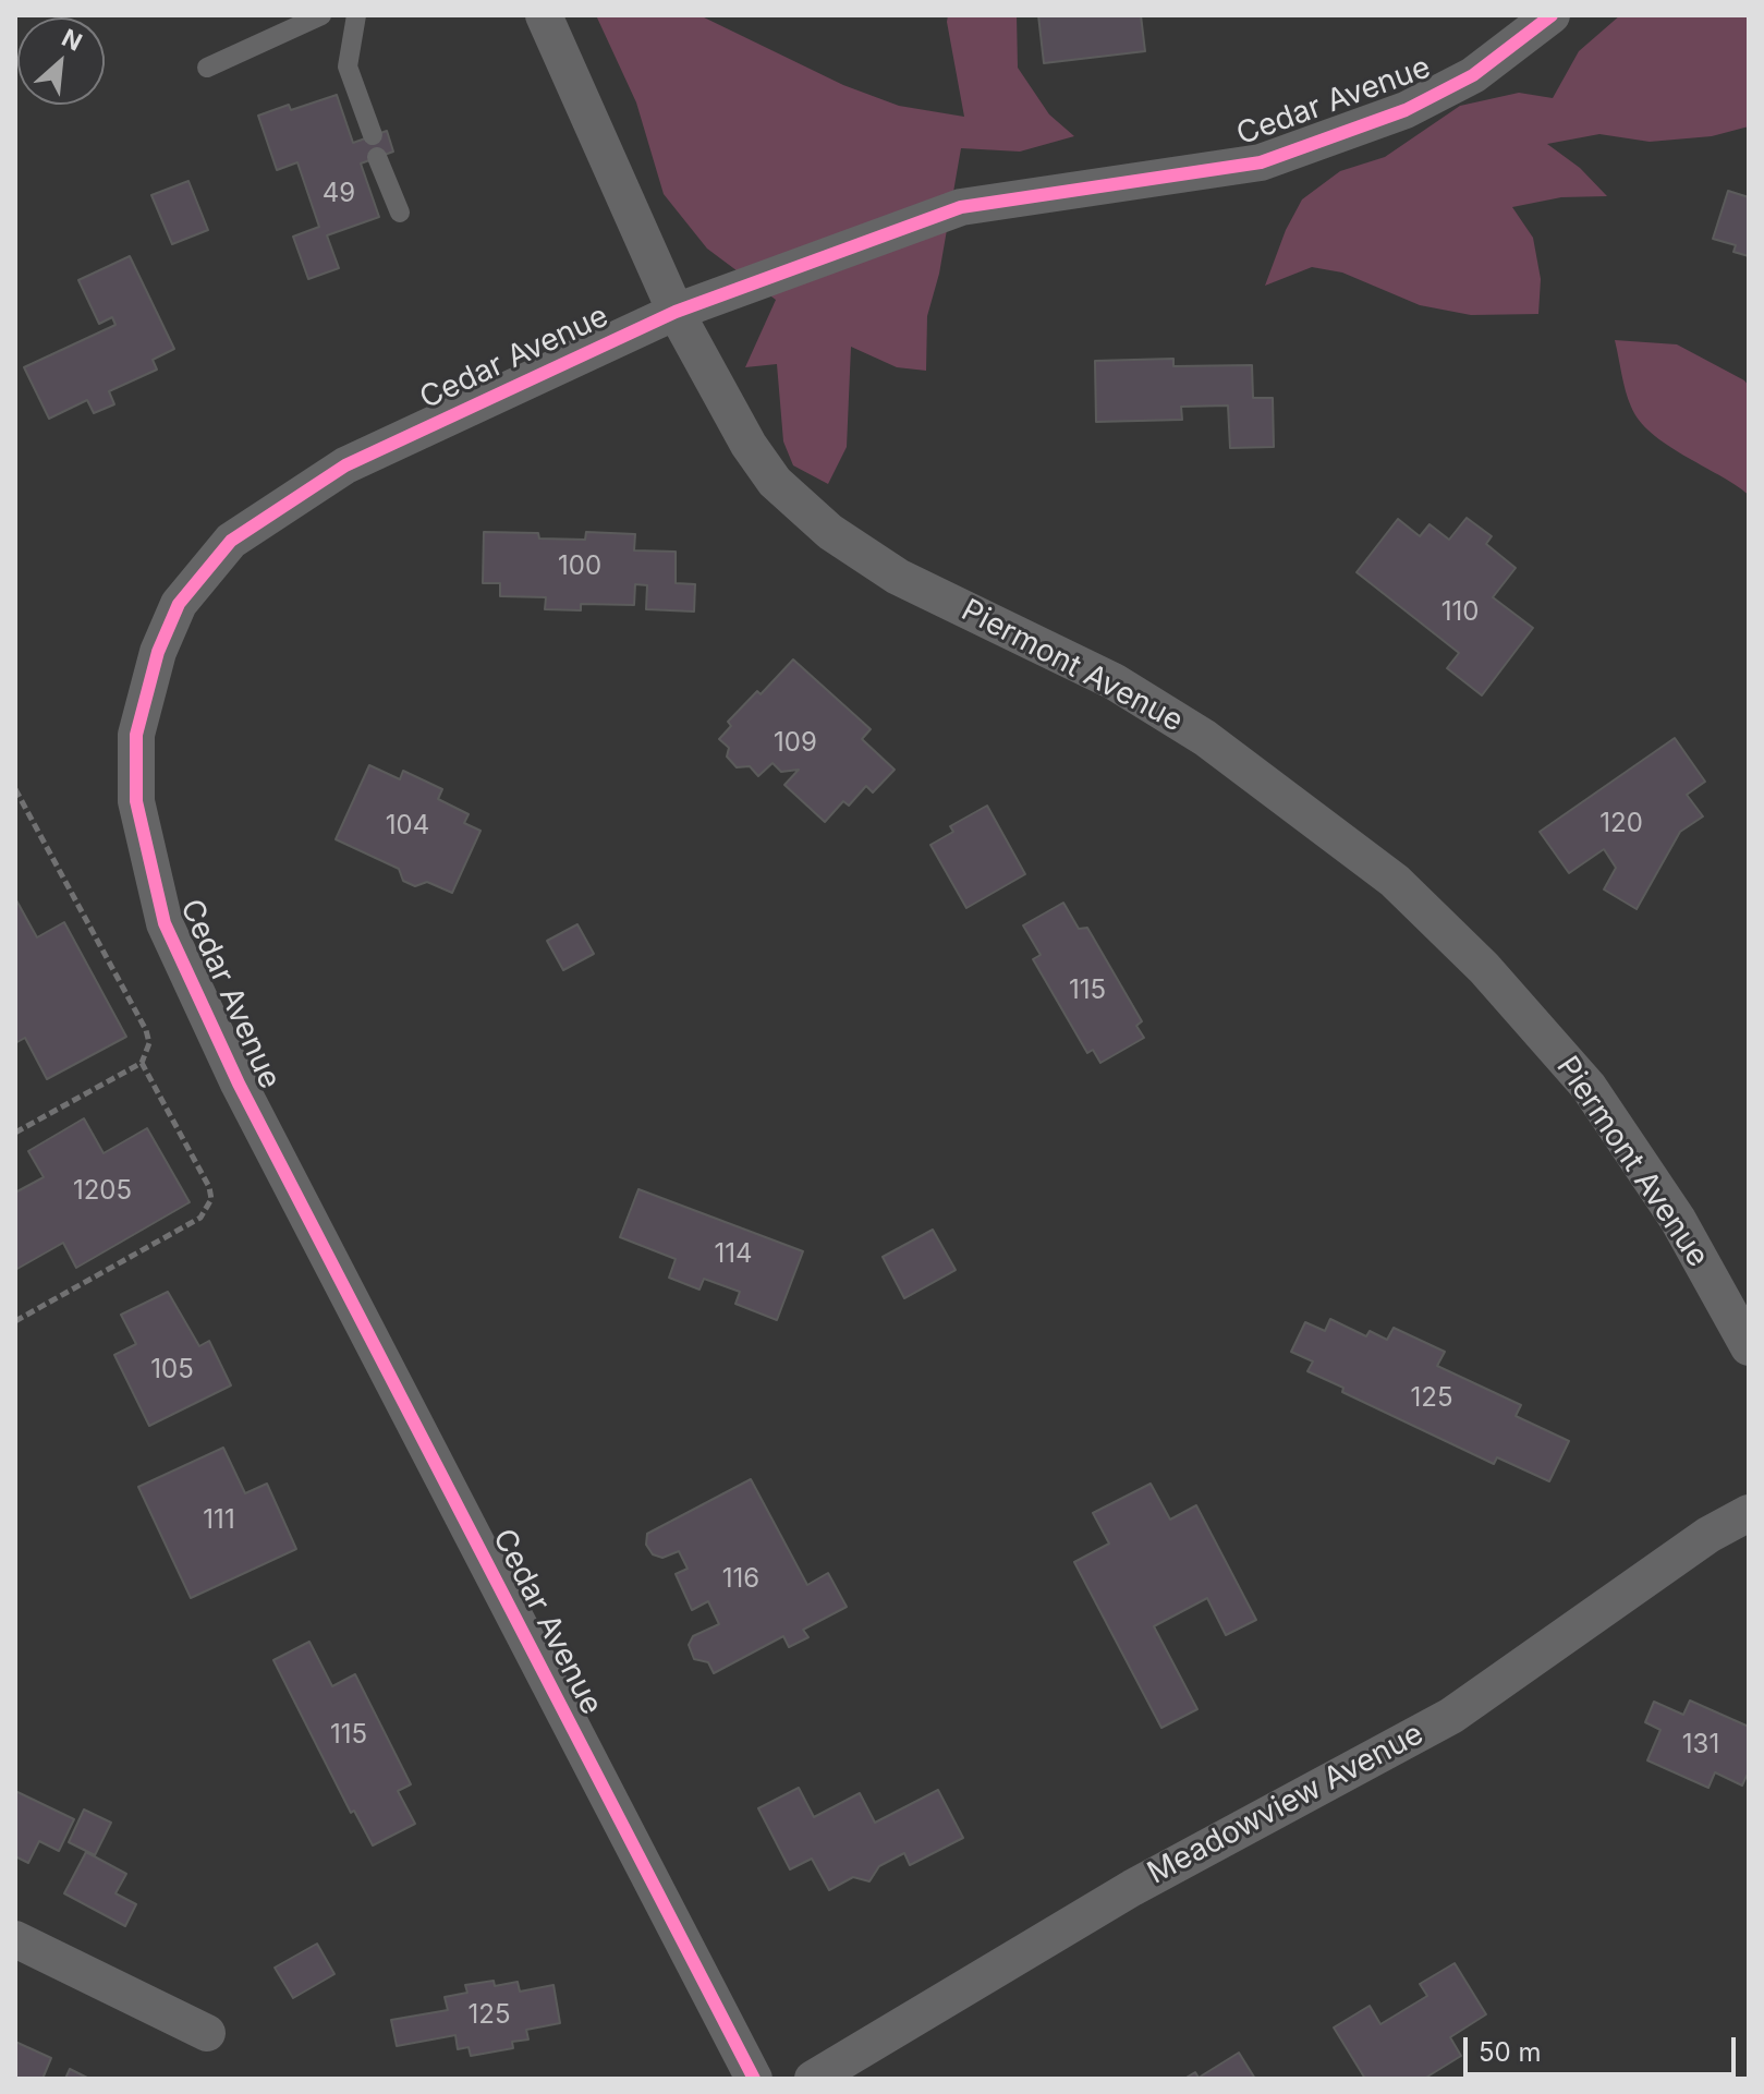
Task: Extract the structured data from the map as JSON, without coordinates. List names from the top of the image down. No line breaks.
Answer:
{"streets":{"street":["Cedar Avenue","Piermont Avenue","Meadowview Avenue"]},"crossings":[["Cedar Avenue","Piermont Avenue"]],"house_numbers":["49","100","110","109","120","104","115","1205","114","105","125","111","116","115","131","125"],"scale_bar":"50 m","north":"top right"}
